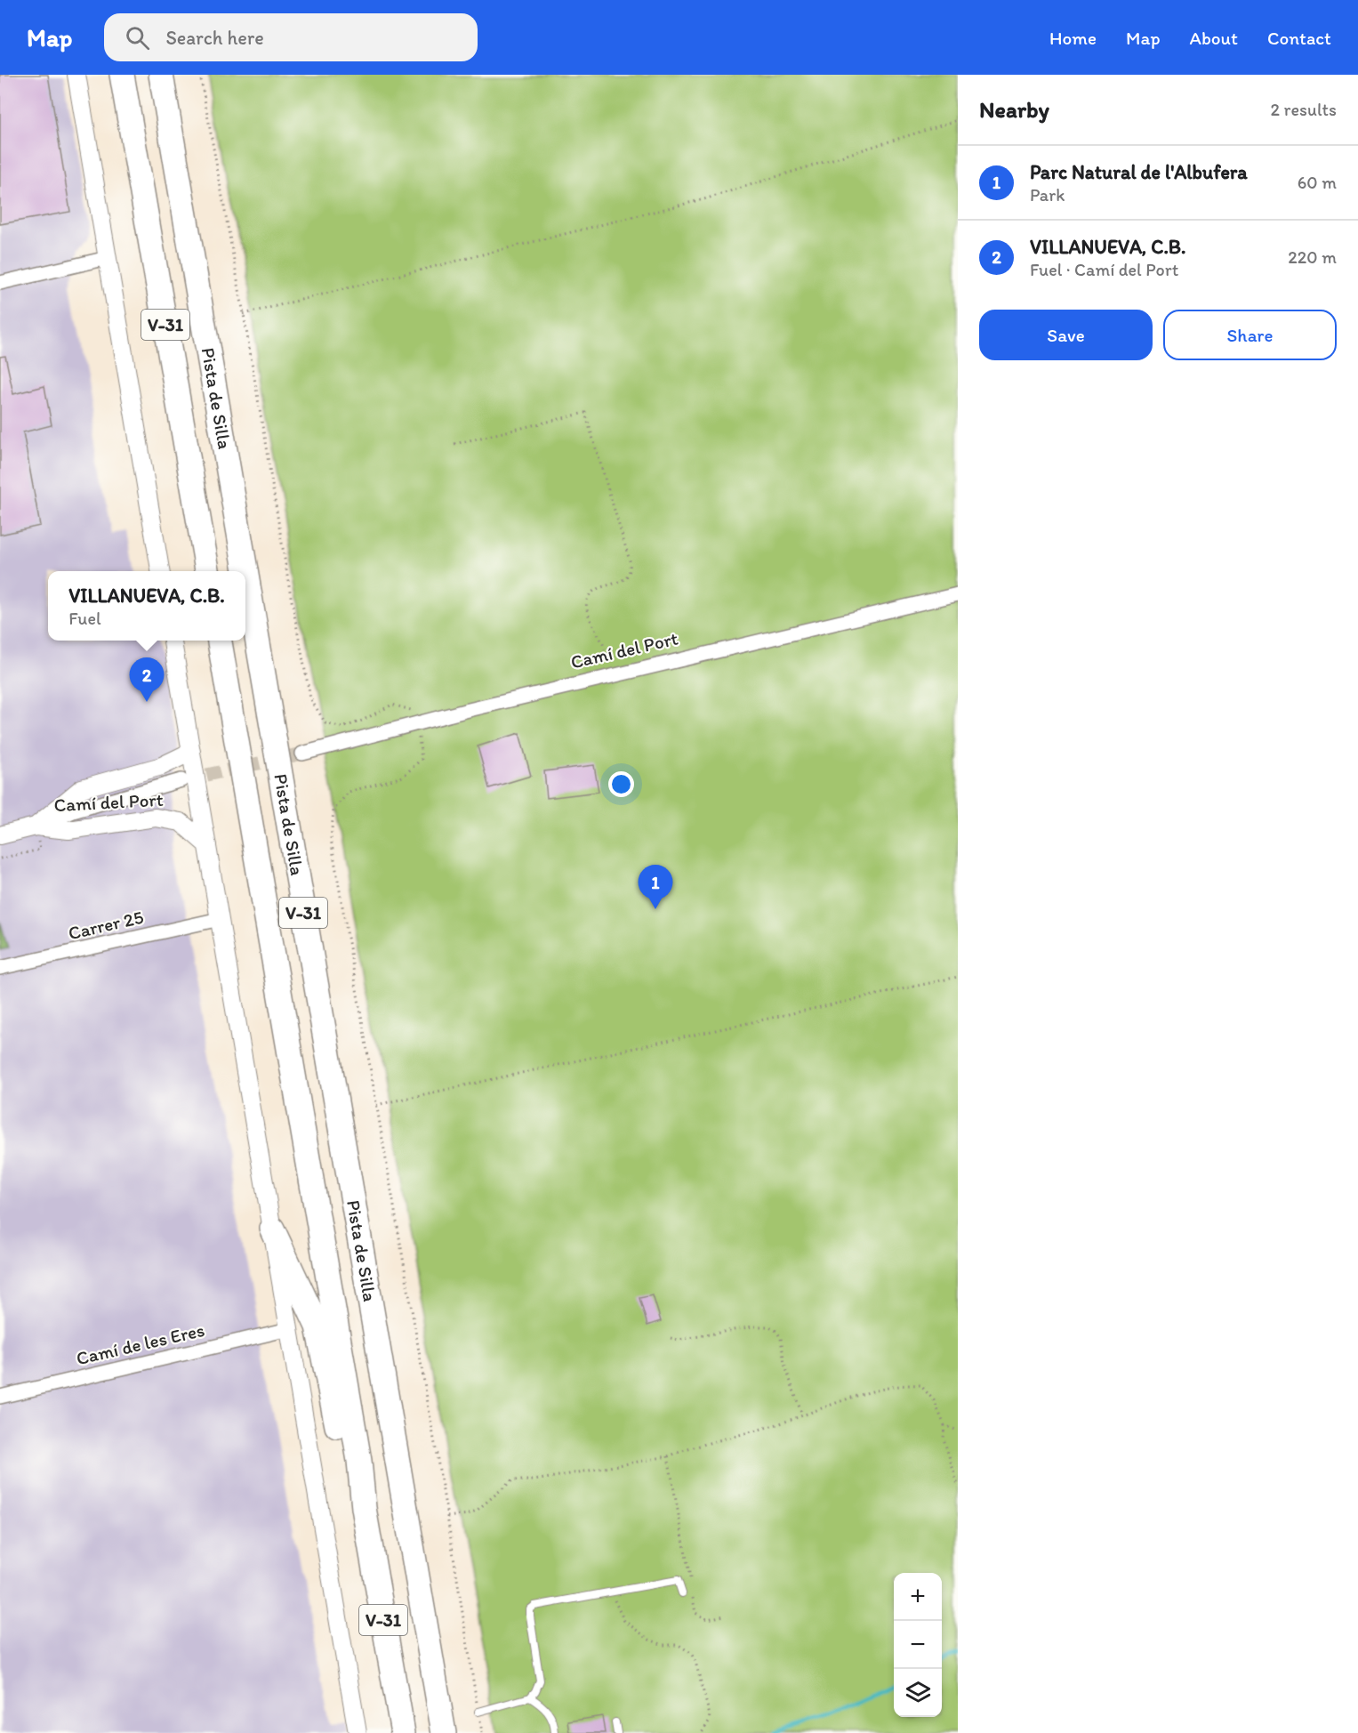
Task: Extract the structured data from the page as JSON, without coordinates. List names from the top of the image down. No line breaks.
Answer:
{"streets":{"highway":["V-31","Pista de Silla"],"street":["Camí del Port","Carrer 25","Camí de les Eres"]},"page":{"header":"Map","search":"Search here","nav":["Home","Map","About","Contact"],"heading":["Nearby","2 results"],"list":[{"mark":"1","name":"Parc Natural de l'Albufera","note":"Park","value":"60 m"},{"mark":"2","name":"VILLANUEVA, C.B.","note":"Fuel · Camí del Port","value":"220 m"}],"buttons":["Save","Share"],"popup":["VILLANUEVA, C.B.","Fuel"],"pins":["2","1"],"map_buttons":["+","−"]}}
